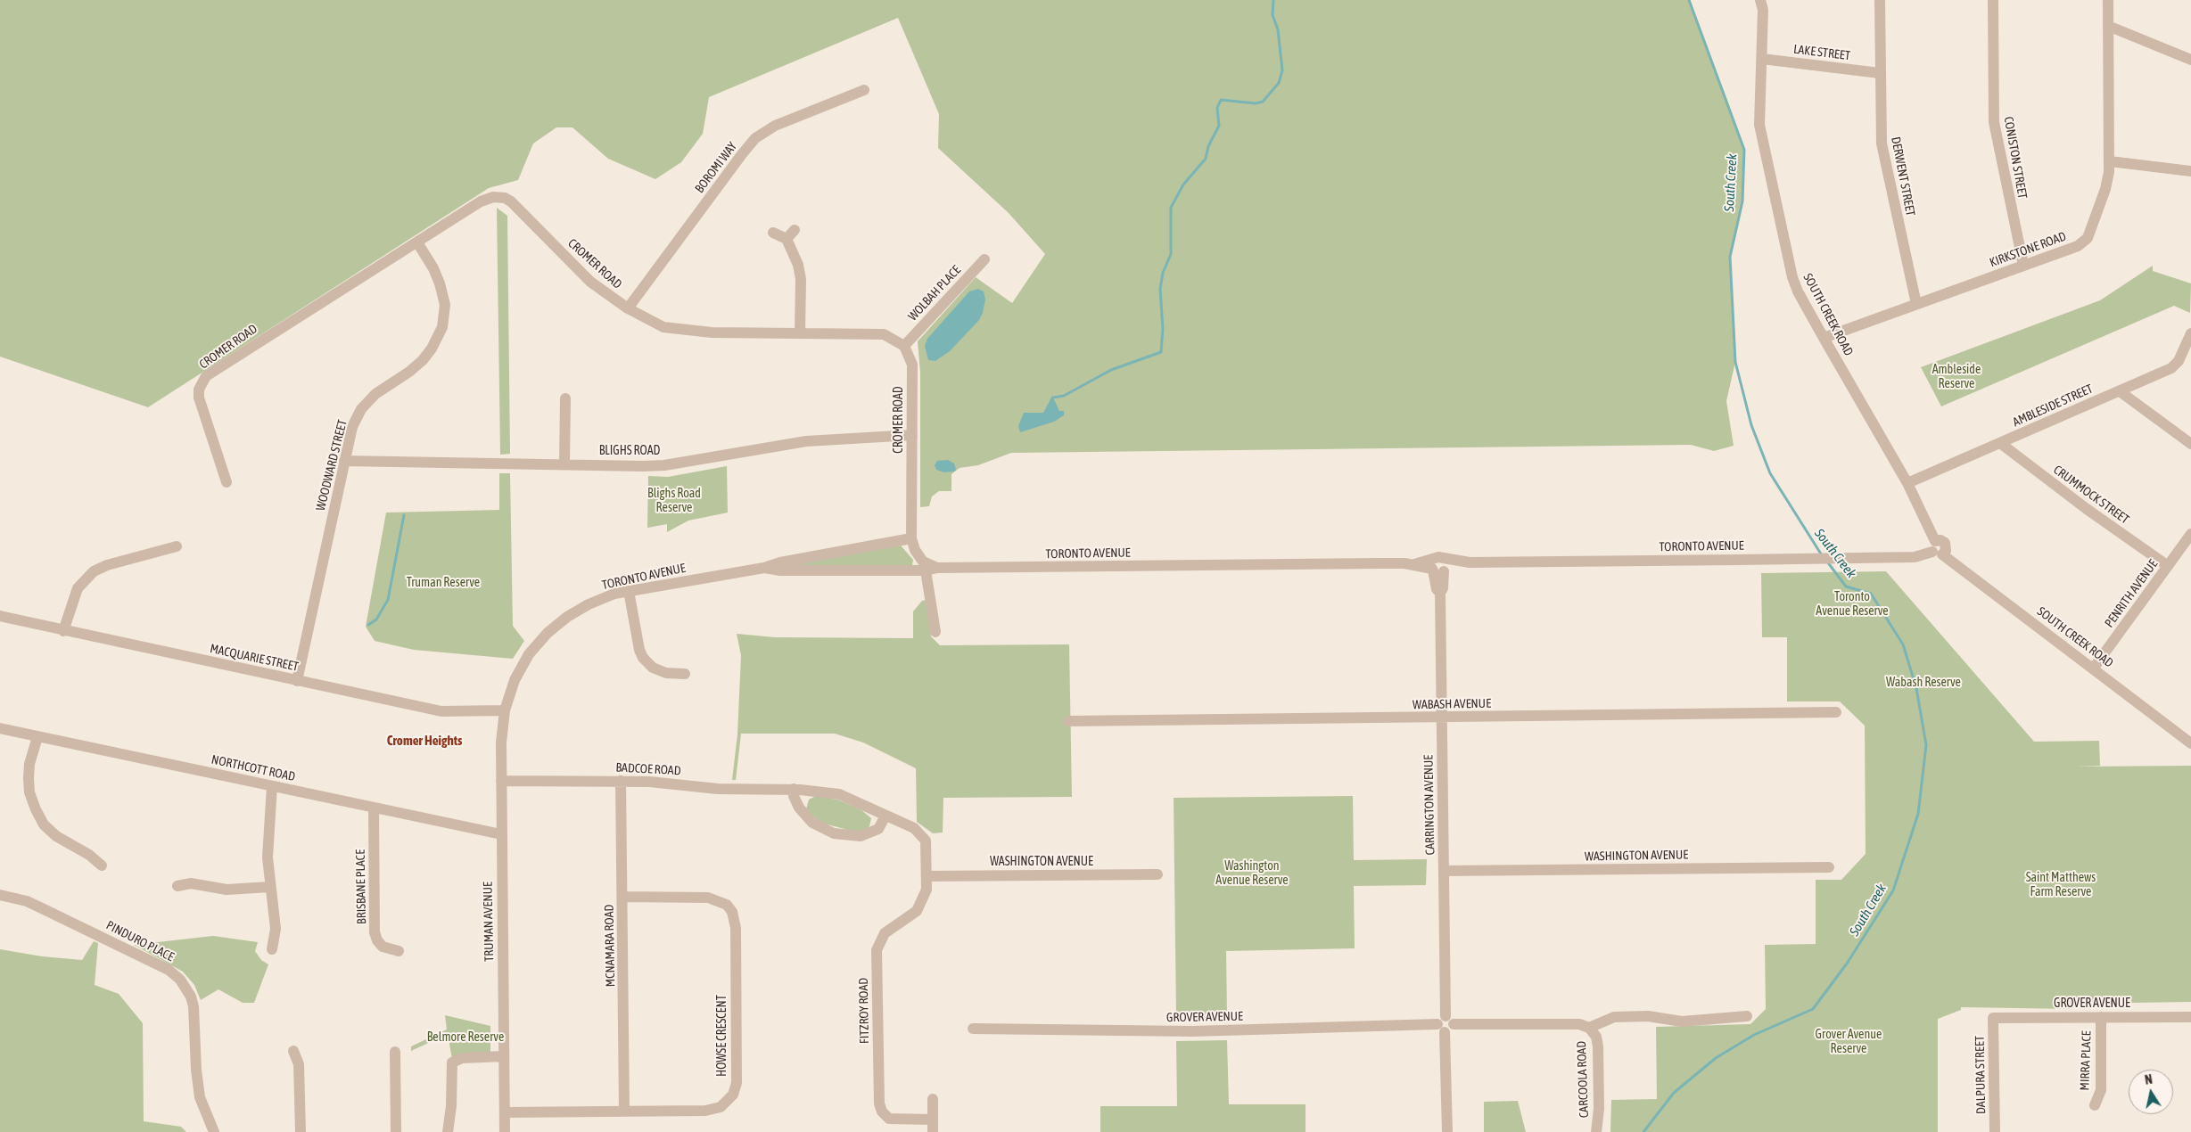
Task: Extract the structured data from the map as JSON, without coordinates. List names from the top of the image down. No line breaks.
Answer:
{"streets":{"street":["LAKE STREET","CONISTON STREET","BOROMI WAY","DERWENT STREET","KIRKSTONE ROAD","CROMER ROAD","WOLBAH PLACE","SOUTH CREEK ROAD","AMBLESIDE STREET","BLIGHS ROAD","WOODWARD STREET","CRUMMOCK STREET","TORONTO AVENUE","PENRITH AVENUE","MACQUARIE STREET","WABASH AVENUE","NORTHCOTT ROAD","BADCOE ROAD","CARRINGTON AVENUE","WASHINGTON AVENUE","BRISBANE PLACE","TRUMAN AVENUE","PINDURO PLACE","MCNAMARA ROAD","GROVER AVENUE","FITZROY ROAD","HOWSE CRESCENT","MIRRA PLACE","DALPURA STREET","CARCOOLA ROAD"]},"crossings":[["LAKE STREET","DERWENT STREET"],["LAKE STREET","SOUTH CREEK ROAD"],["CONISTON STREET","KIRKSTONE ROAD"],["BOROMI WAY","CROMER ROAD"],["DERWENT STREET","KIRKSTONE ROAD"],["KIRKSTONE ROAD","SOUTH CREEK ROAD"],["CROMER ROAD","WOLBAH PLACE"],["CROMER ROAD","BLIGHS ROAD"],["CROMER ROAD","WOODWARD STREET"],["CROMER ROAD","TORONTO AVENUE"],["SOUTH CREEK ROAD","AMBLESIDE STREET"],["SOUTH CREEK ROAD","TORONTO AVENUE"],["SOUTH CREEK ROAD","PENRITH AVENUE"],["AMBLESIDE STREET","CRUMMOCK STREET"],["BLIGHS ROAD","WOODWARD STREET"],["WOODWARD STREET","MACQUARIE STREET"],["CRUMMOCK STREET","PENRITH AVENUE"],["TORONTO AVENUE","MACQUARIE STREET"],["TORONTO AVENUE","CARRINGTON AVENUE"],["TORONTO AVENUE","TRUMAN AVENUE"],["MACQUARIE STREET","TRUMAN AVENUE"],["WABASH AVENUE","CARRINGTON AVENUE"],["NORTHCOTT ROAD","BRISBANE PLACE"],["NORTHCOTT ROAD","TRUMAN AVENUE"],["BADCOE ROAD","WASHINGTON AVENUE"],["BADCOE ROAD","TRUMAN AVENUE"],["BADCOE ROAD","MCNAMARA ROAD"],["BADCOE ROAD","FITZROY ROAD"],["CARRINGTON AVENUE","WASHINGTON AVENUE"],["CARRINGTON AVENUE","GROVER AVENUE"],["WASHINGTON AVENUE","FITZROY ROAD"],["TRUMAN AVENUE","HOWSE CRESCENT"],["MCNAMARA ROAD","HOWSE CRESCENT"],["GROVER AVENUE","MIRRA PLACE"],["GROVER AVENUE","DALPURA STREET"],["GROVER AVENUE","CARCOOLA ROAD"]],"districts":["Cromer Heights"],"water":["South Creek"],"parks":["Ambleside Reserve","Blighs Road Reserve","Truman Reserve","Toronto Avenue Reserve","Wabash Reserve","Washington Avenue Reserve","Saint Matthews Farm Reserve","Grover Avenue Reserve","Belmore Reserve"],"north":"top"}
